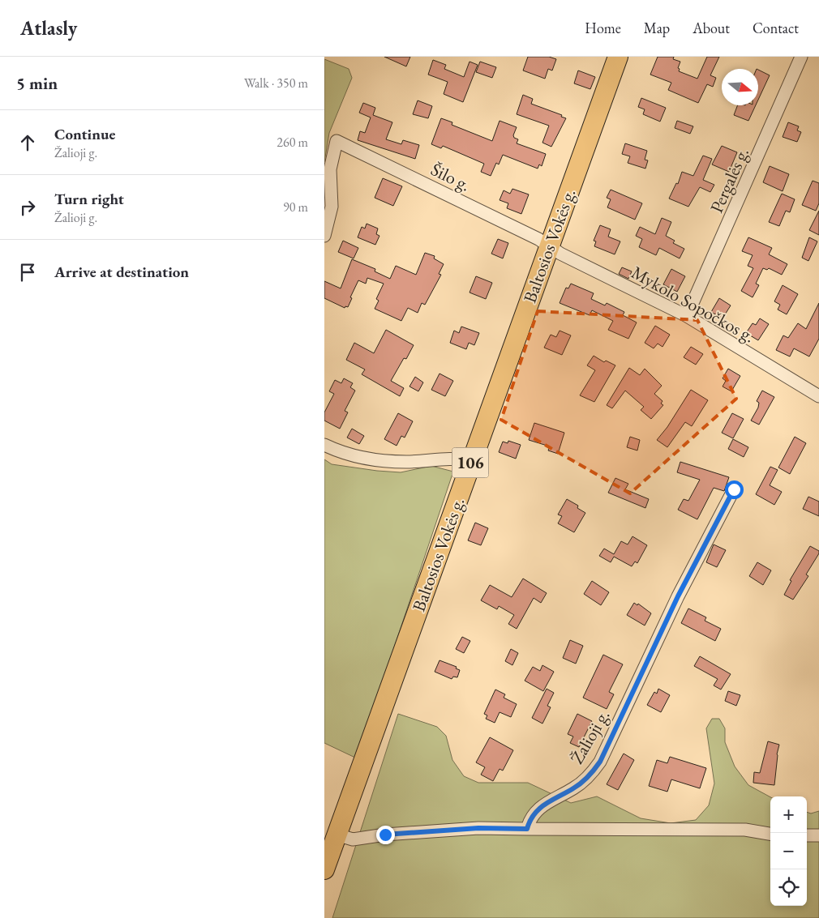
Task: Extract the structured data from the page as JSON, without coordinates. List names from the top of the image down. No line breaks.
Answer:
{"streets":{"main road":["Baltosios Vokės g.","106"],"street":["Šilo g.","Pergalės g.","Mykolo Sopočkos g.","Žalioji g."]},"crossings":[["Šilo g.","Baltosios Vokės g."],["Šilo g.","Mykolo Sopočkos g."],["Pergalės g.","Mykolo Sopočkos g."],["Baltosios Vokės g.","Mykolo Sopočkos g."]],"north":"right","page":{"header":"Atlasly","nav":["Home","Map","About","Contact"],"heading":["5 min","Walk · 350 m"],"list":[["Continue","Žalioji g.","260 m"],["Turn right","Žalioji g.","90 m"],"Arrive at destination"],"map_buttons":["+","−"]}}
